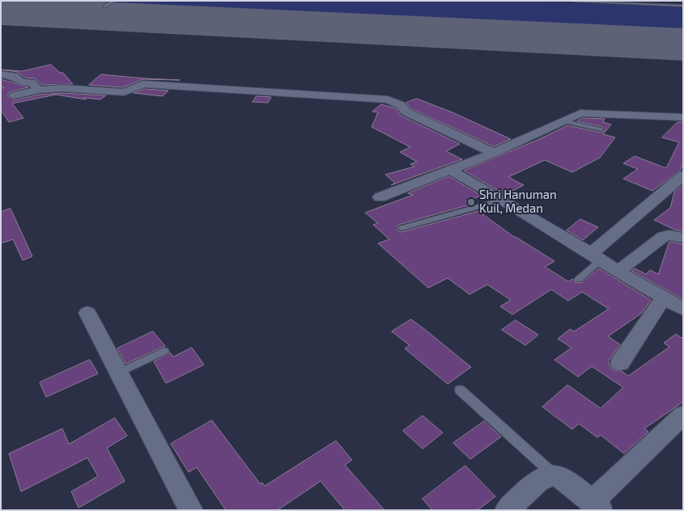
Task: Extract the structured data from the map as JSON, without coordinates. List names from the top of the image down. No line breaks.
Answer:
{"places":["Shri Hanuman Kuil, Medan"]}
